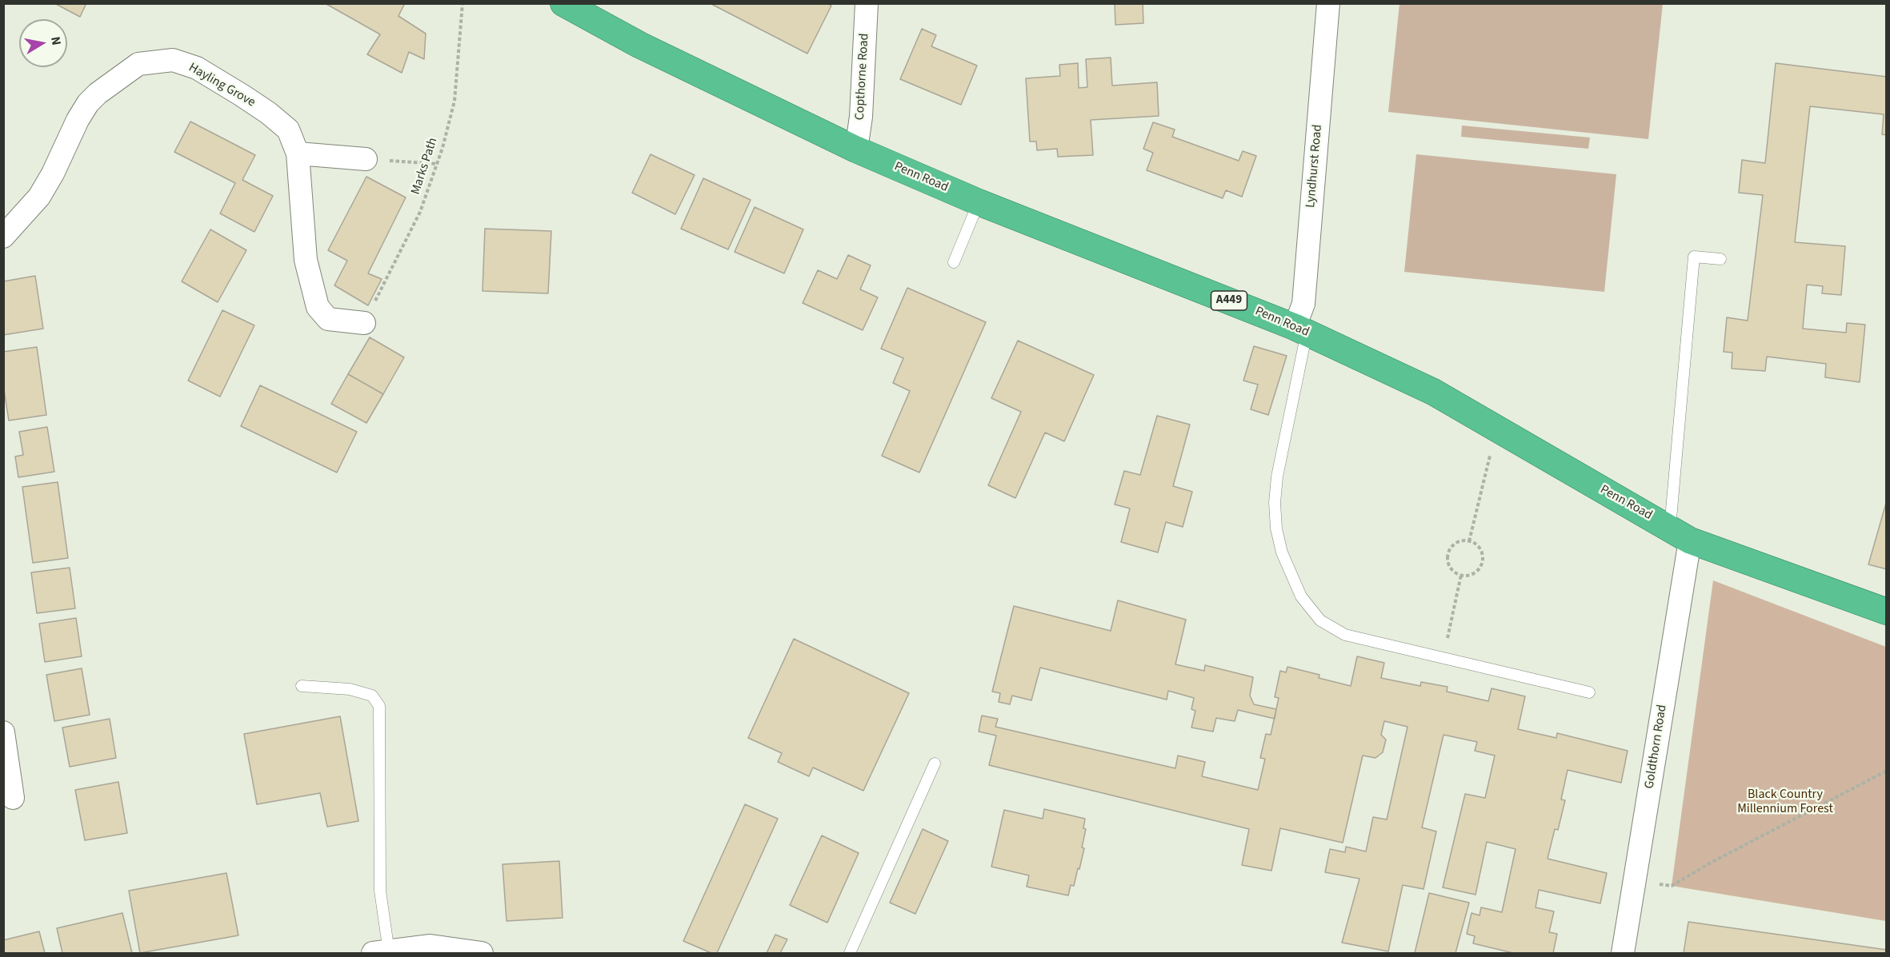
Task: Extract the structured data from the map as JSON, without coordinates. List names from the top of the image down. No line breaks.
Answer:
{"streets":{"highway":["Penn Road","A449"],"street":["Copthorne Road","Hayling Grove","Lyndhurst Road","Goldthorn Road"],"path":["Marks Path"]},"crossings":[["Copthorne Road","Penn Road"],["Hayling Grove","Marks Path"],["Lyndhurst Road","Penn Road"],["Penn Road","Goldthorn Road"]],"parks":["Black Country Millennium Forest"],"north":"right"}
